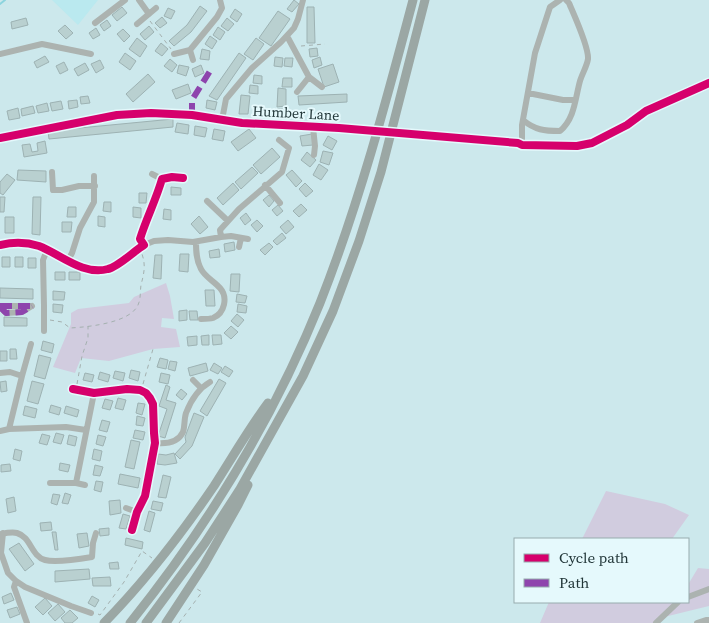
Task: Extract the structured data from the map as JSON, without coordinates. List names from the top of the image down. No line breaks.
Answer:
{"streets":{"street":["Humber Lane"]},"legend":["Cycle path","Path"]}
